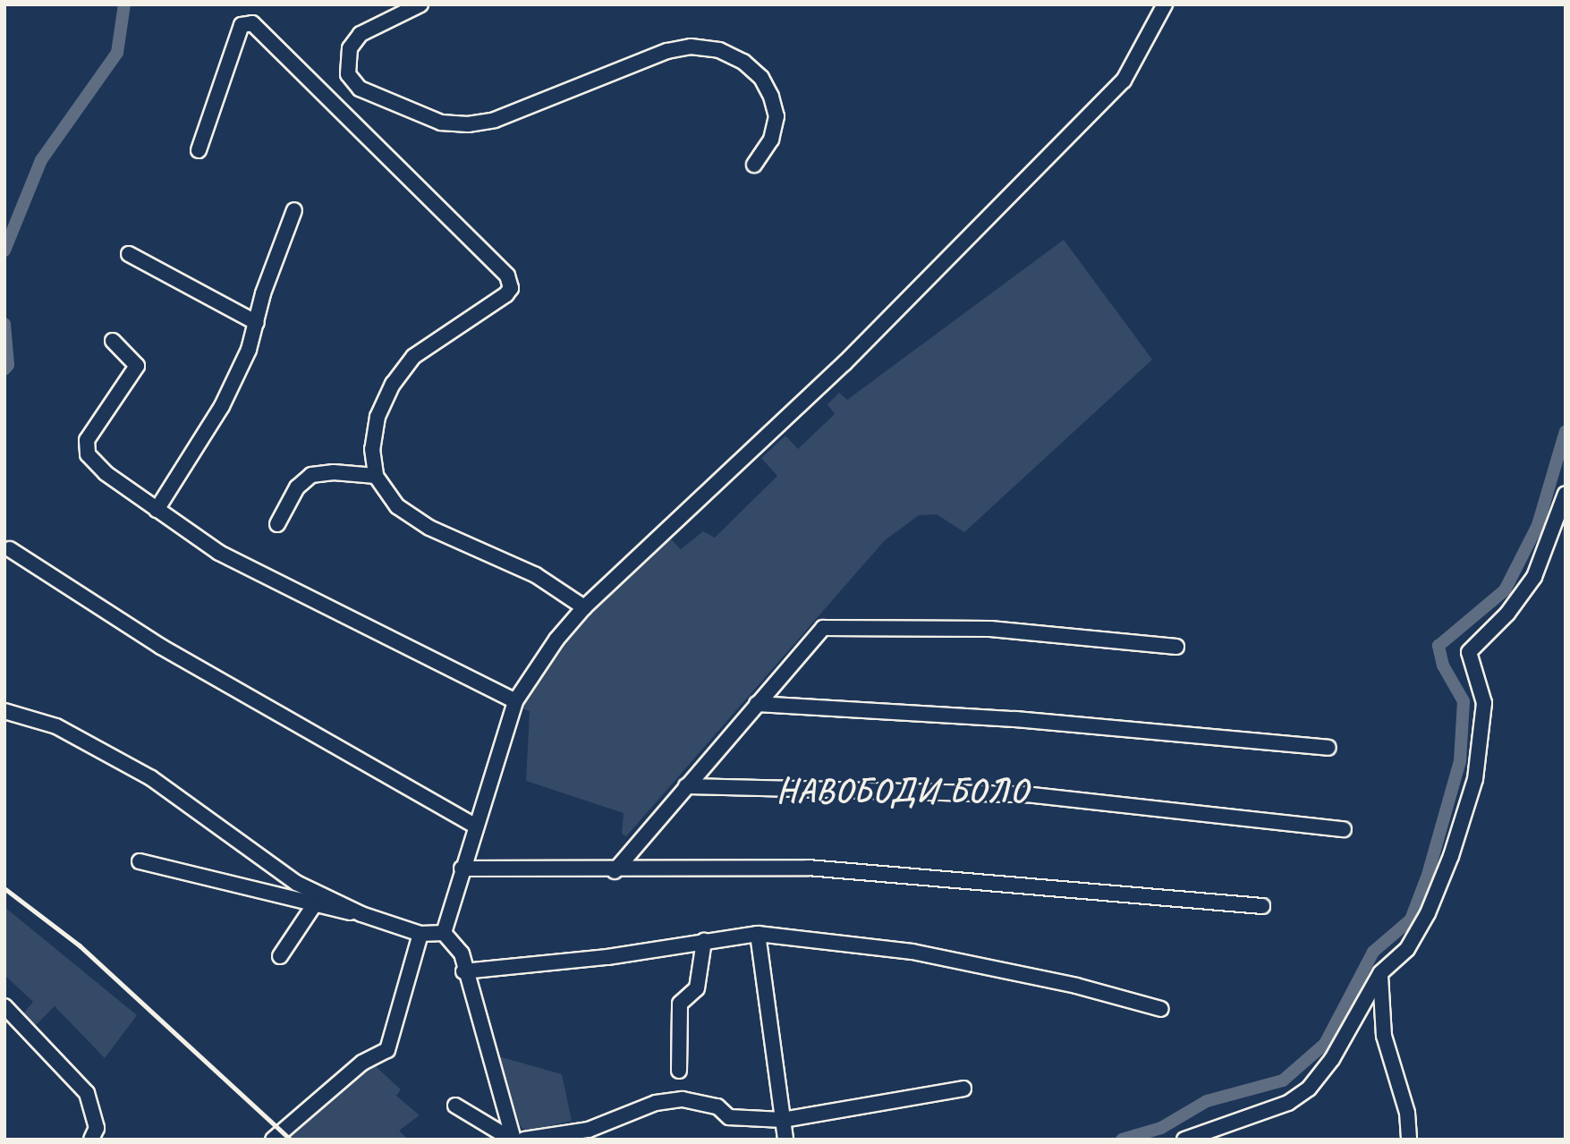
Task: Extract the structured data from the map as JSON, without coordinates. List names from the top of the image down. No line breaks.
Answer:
{"districts":["НАВОБОДИ БОЛО"]}
